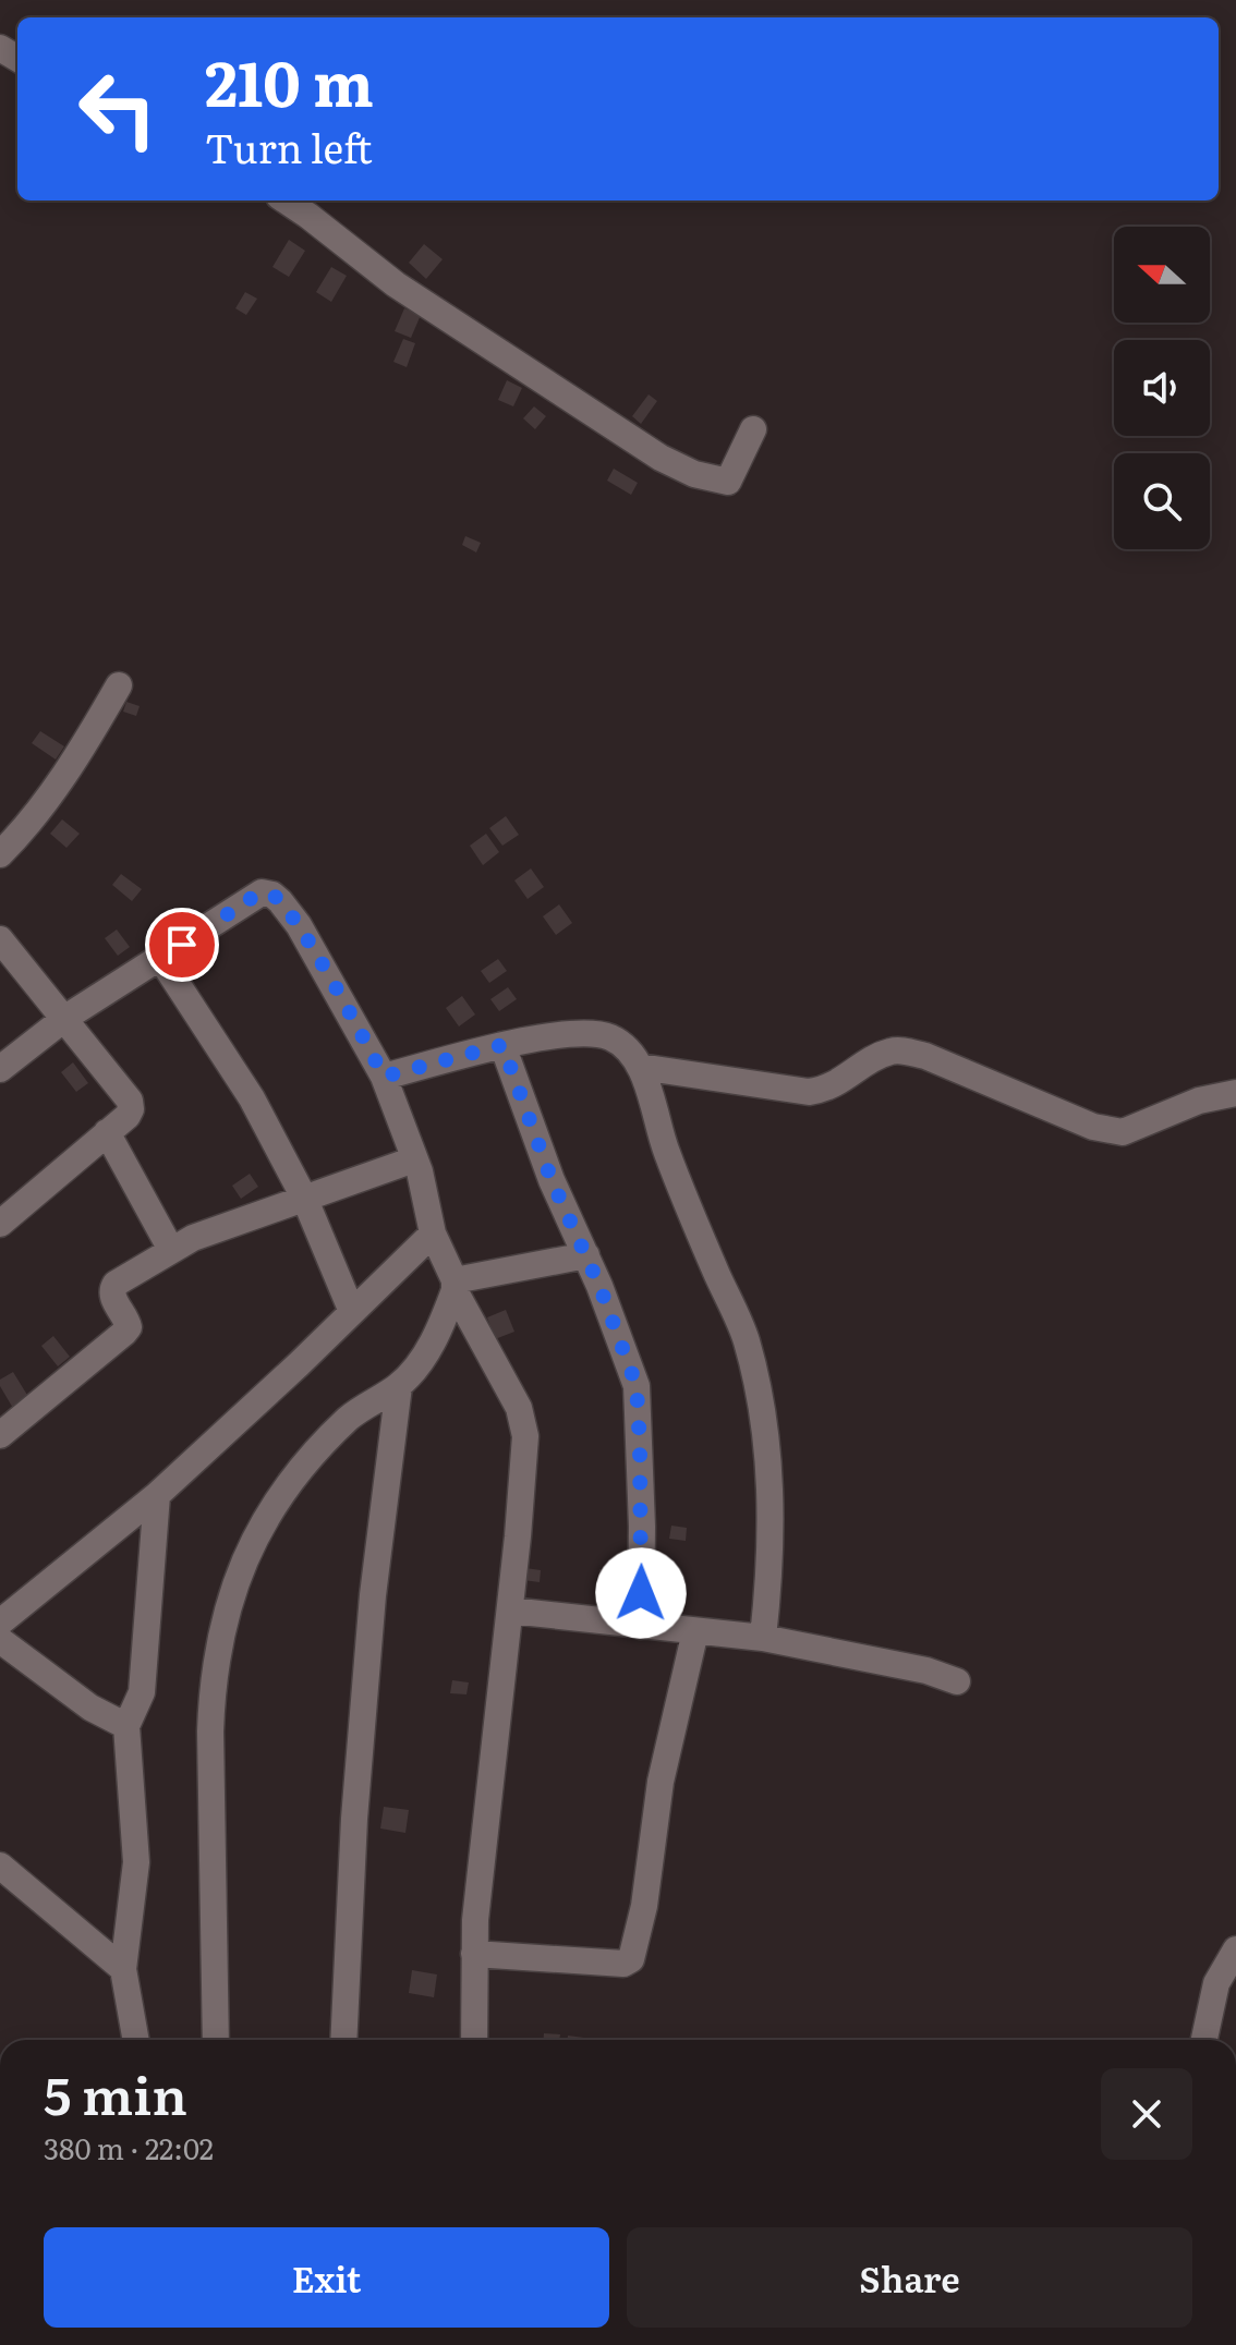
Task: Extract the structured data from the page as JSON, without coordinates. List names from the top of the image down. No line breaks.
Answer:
{"north":"left","page":{"turn":["210 m","Turn left"],"heading":["5 min","380 m · 22:02"],"buttons":["Exit","Share"]}}
